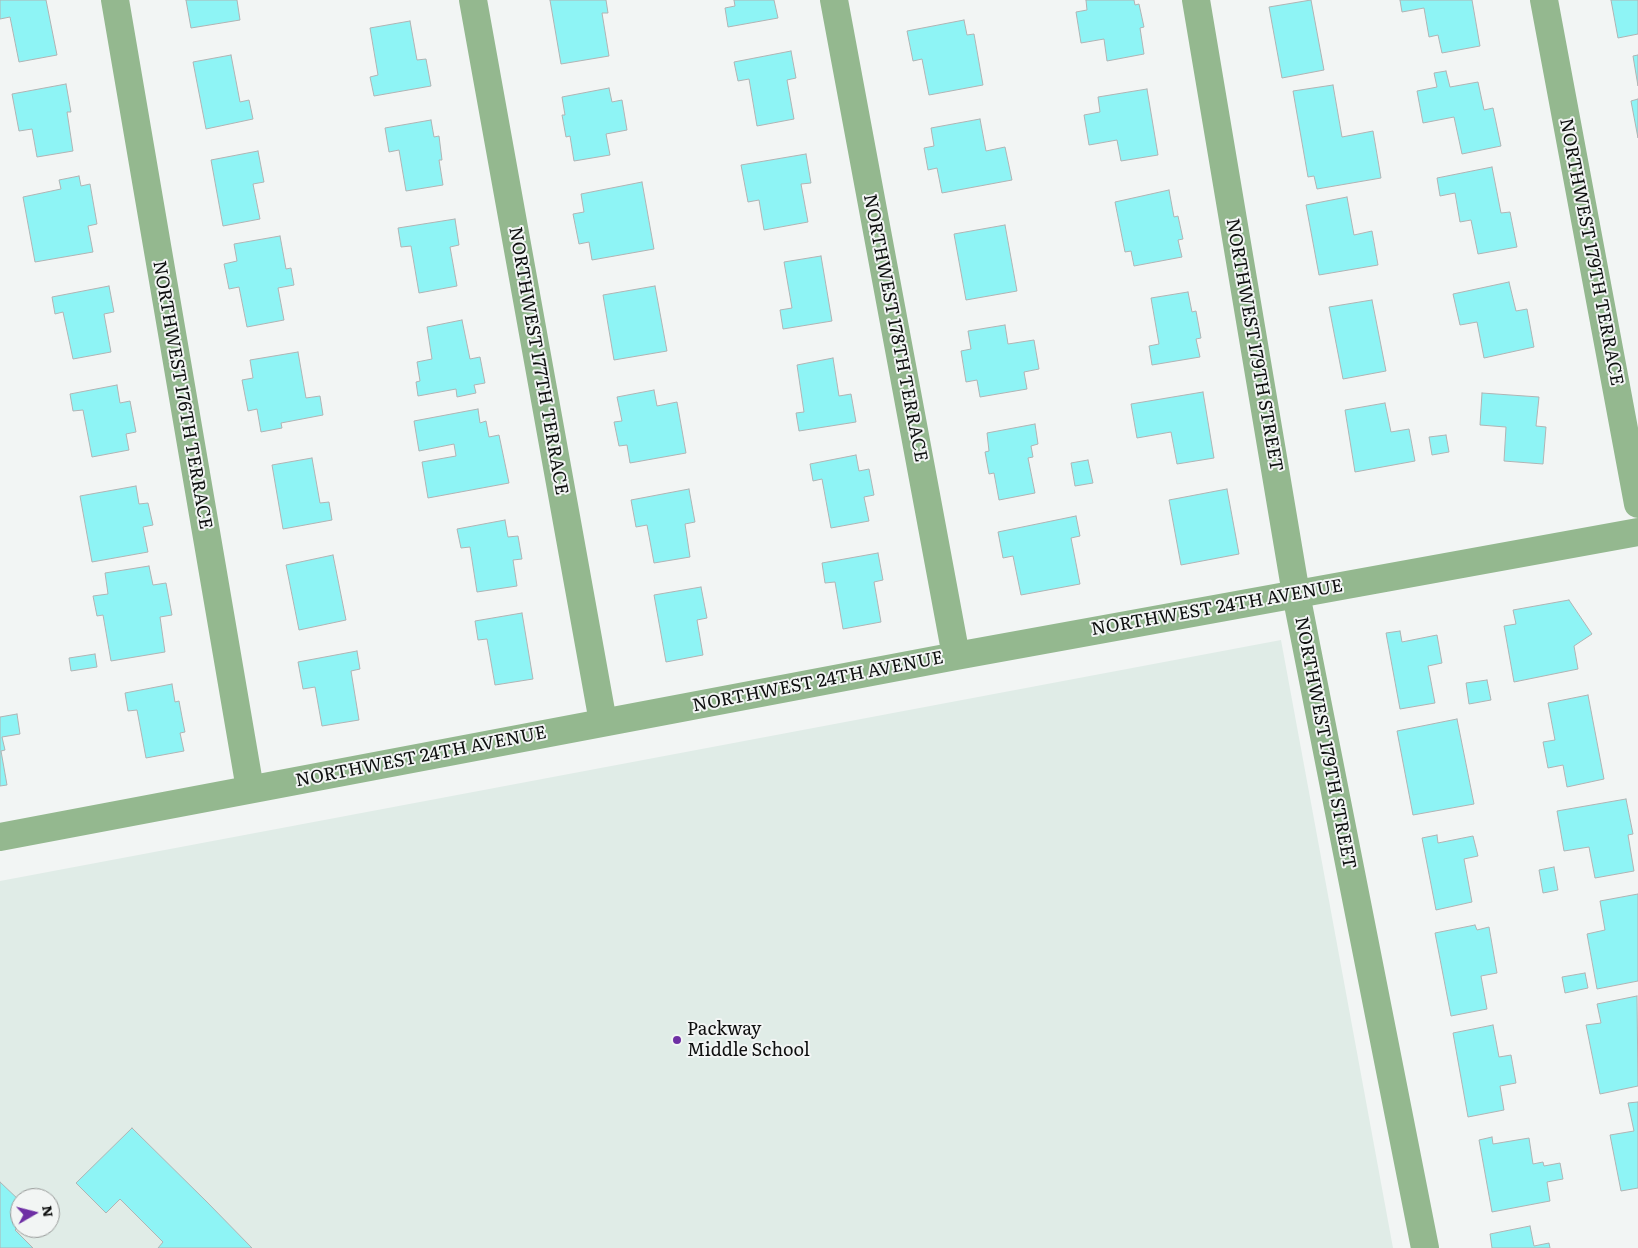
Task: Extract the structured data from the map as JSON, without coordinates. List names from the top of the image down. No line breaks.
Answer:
{"streets":{"street":["NORTHWEST 179TH TERRACE","NORTHWEST 178TH TERRACE","NORTHWEST 179TH STREET","NORTHWEST 177TH TERRACE","NORTHWEST 176TH TERRACE","NORTHWEST 24TH AVENUE"]},"crossings":[["NORTHWEST 178TH TERRACE","NORTHWEST 24TH AVENUE"],["NORTHWEST 179TH STREET","NORTHWEST 24TH AVENUE"],["NORTHWEST 177TH TERRACE","NORTHWEST 24TH AVENUE"],["NORTHWEST 176TH TERRACE","NORTHWEST 24TH AVENUE"]],"places":["Packway Middle School"],"north":"right"}
